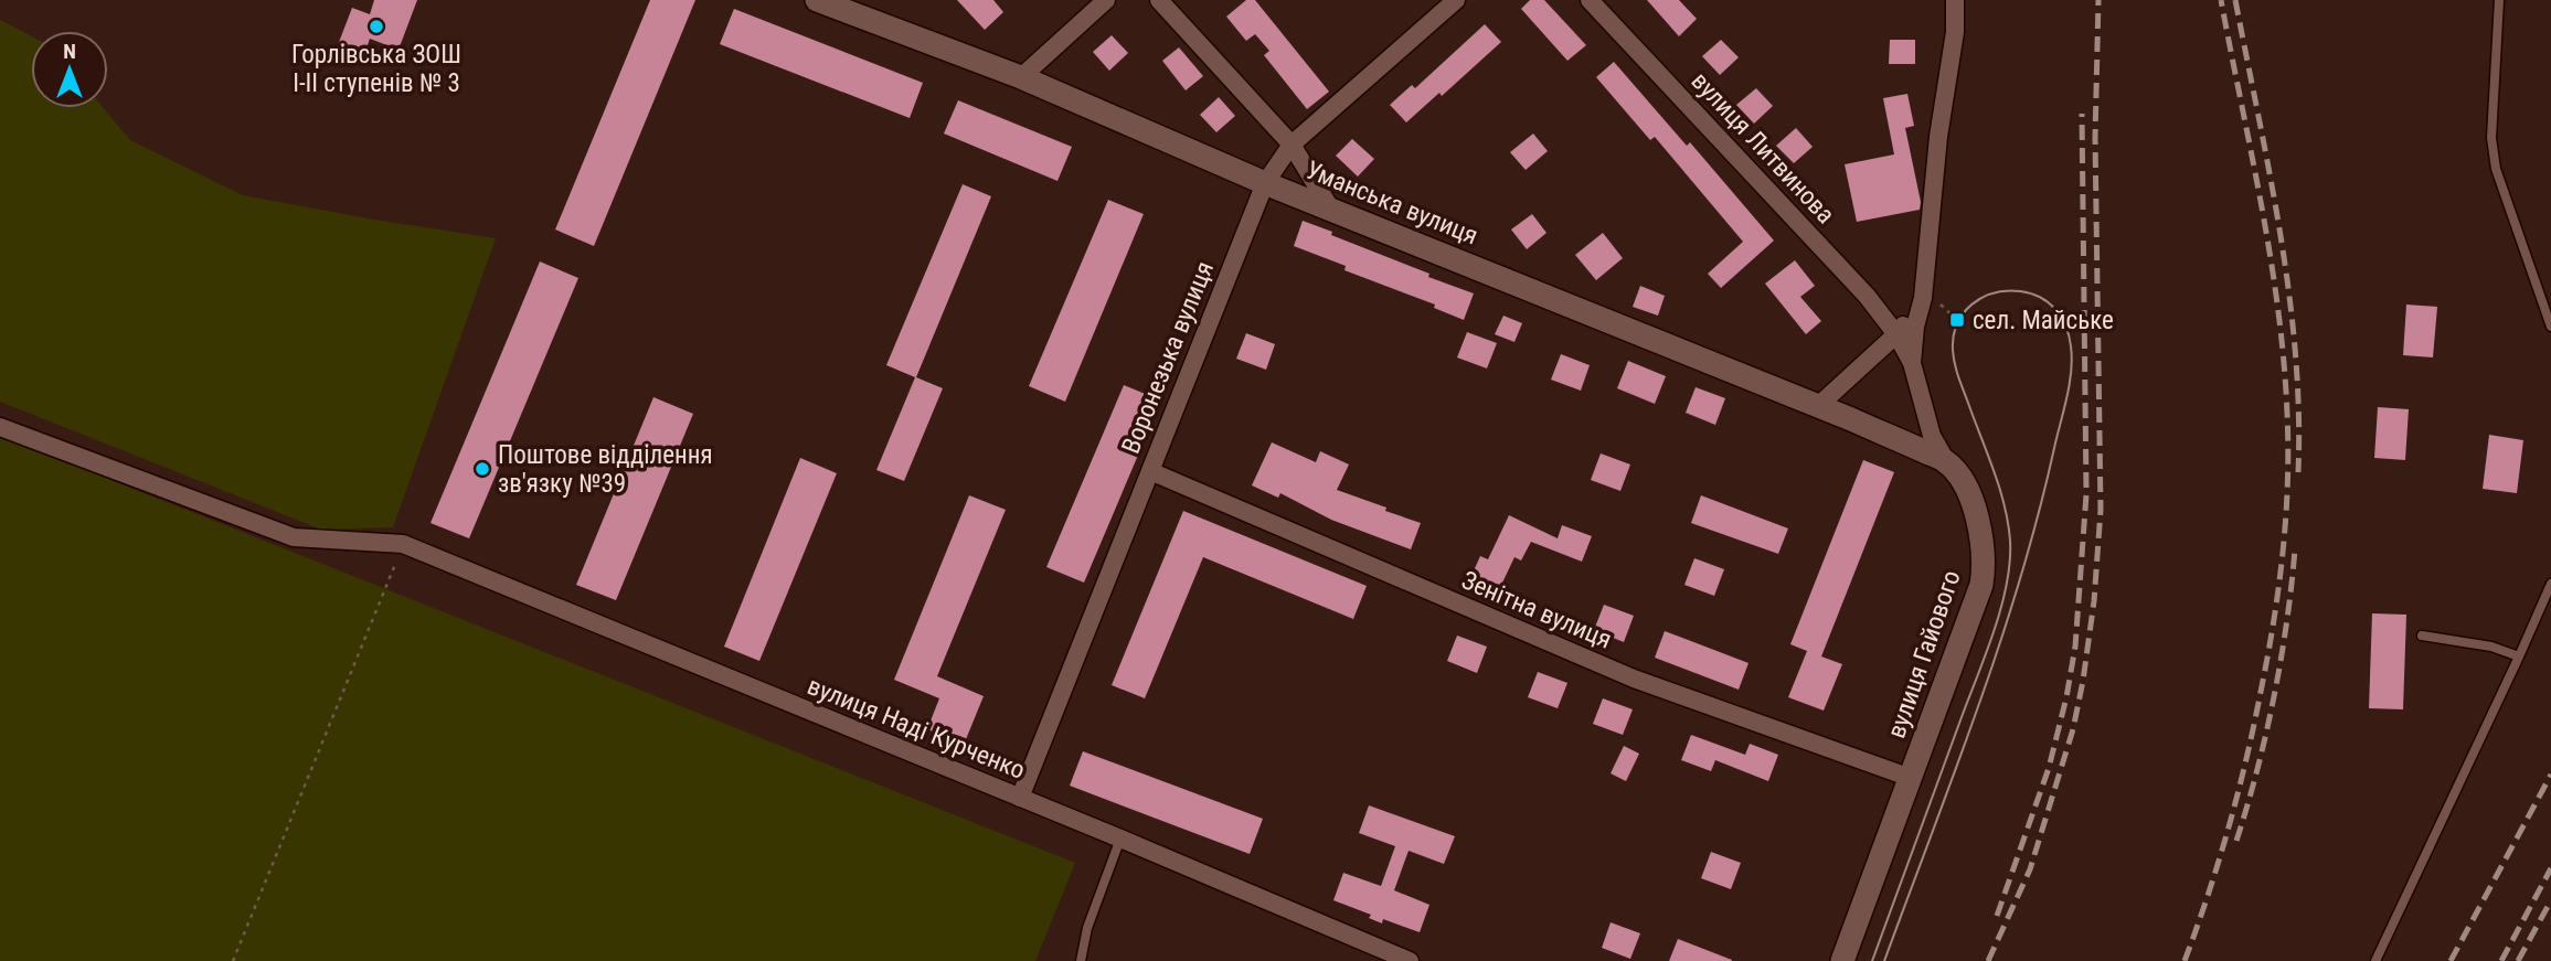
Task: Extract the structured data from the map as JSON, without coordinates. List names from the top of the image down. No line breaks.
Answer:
{"streets":{"street":["вулиця Литвинова","Уманська вулиця","Воронезька вулиця","Зенітна вулиця","вулиця Гайового","вулиця Наді Курченко"]},"crossings":[["вулиця Литвинова","вулиця Гайового"],["Уманська вулиця","Воронезька вулиця"],["Уманська вулиця","вулиця Гайового"],["Воронезька вулиця","Зенітна вулиця"],["Воронезька вулиця","вулиця Наді Курченко"],["Зенітна вулиця","вулиця Гайового"]],"places":{"other":["Горлівська ЗОШ І-ІІ ступенів № 3","Поштове відділення зв'язку №39"],"transit":["сел. Майське"]},"north":"top"}
